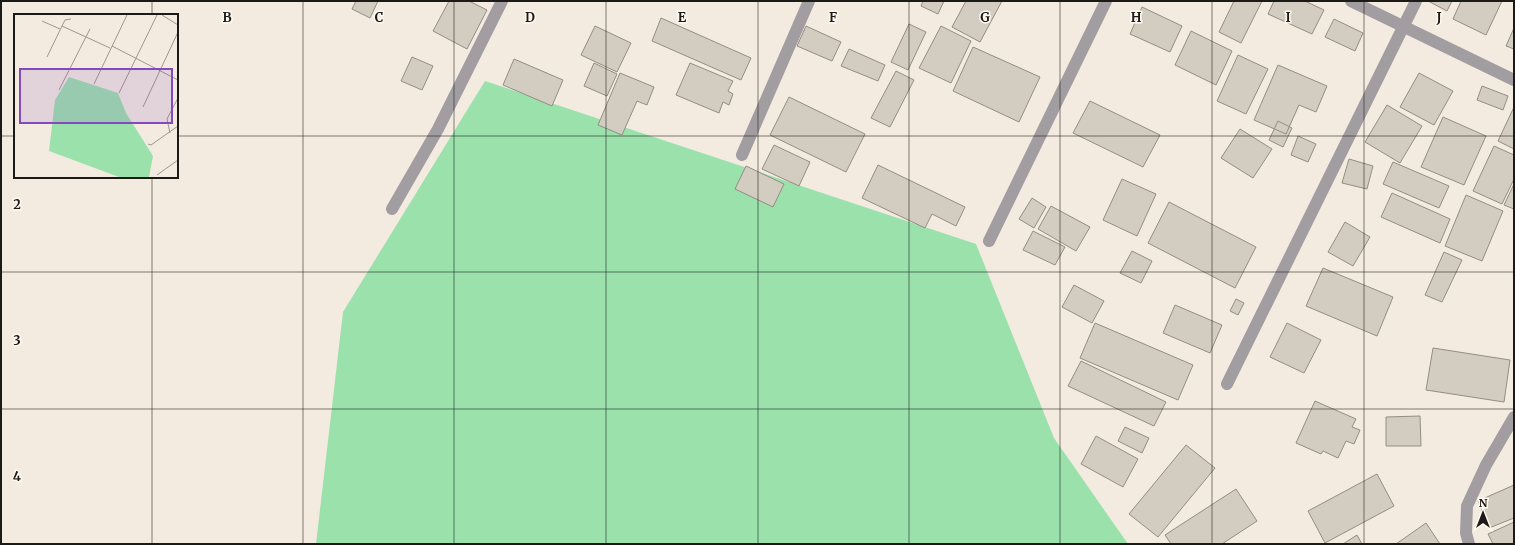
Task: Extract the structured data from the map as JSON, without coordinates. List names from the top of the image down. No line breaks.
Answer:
{"north":"top","grid":{"columns":["B","C","D","E","F","G","H","I","J"],"rows":["2","3","4"]}}
